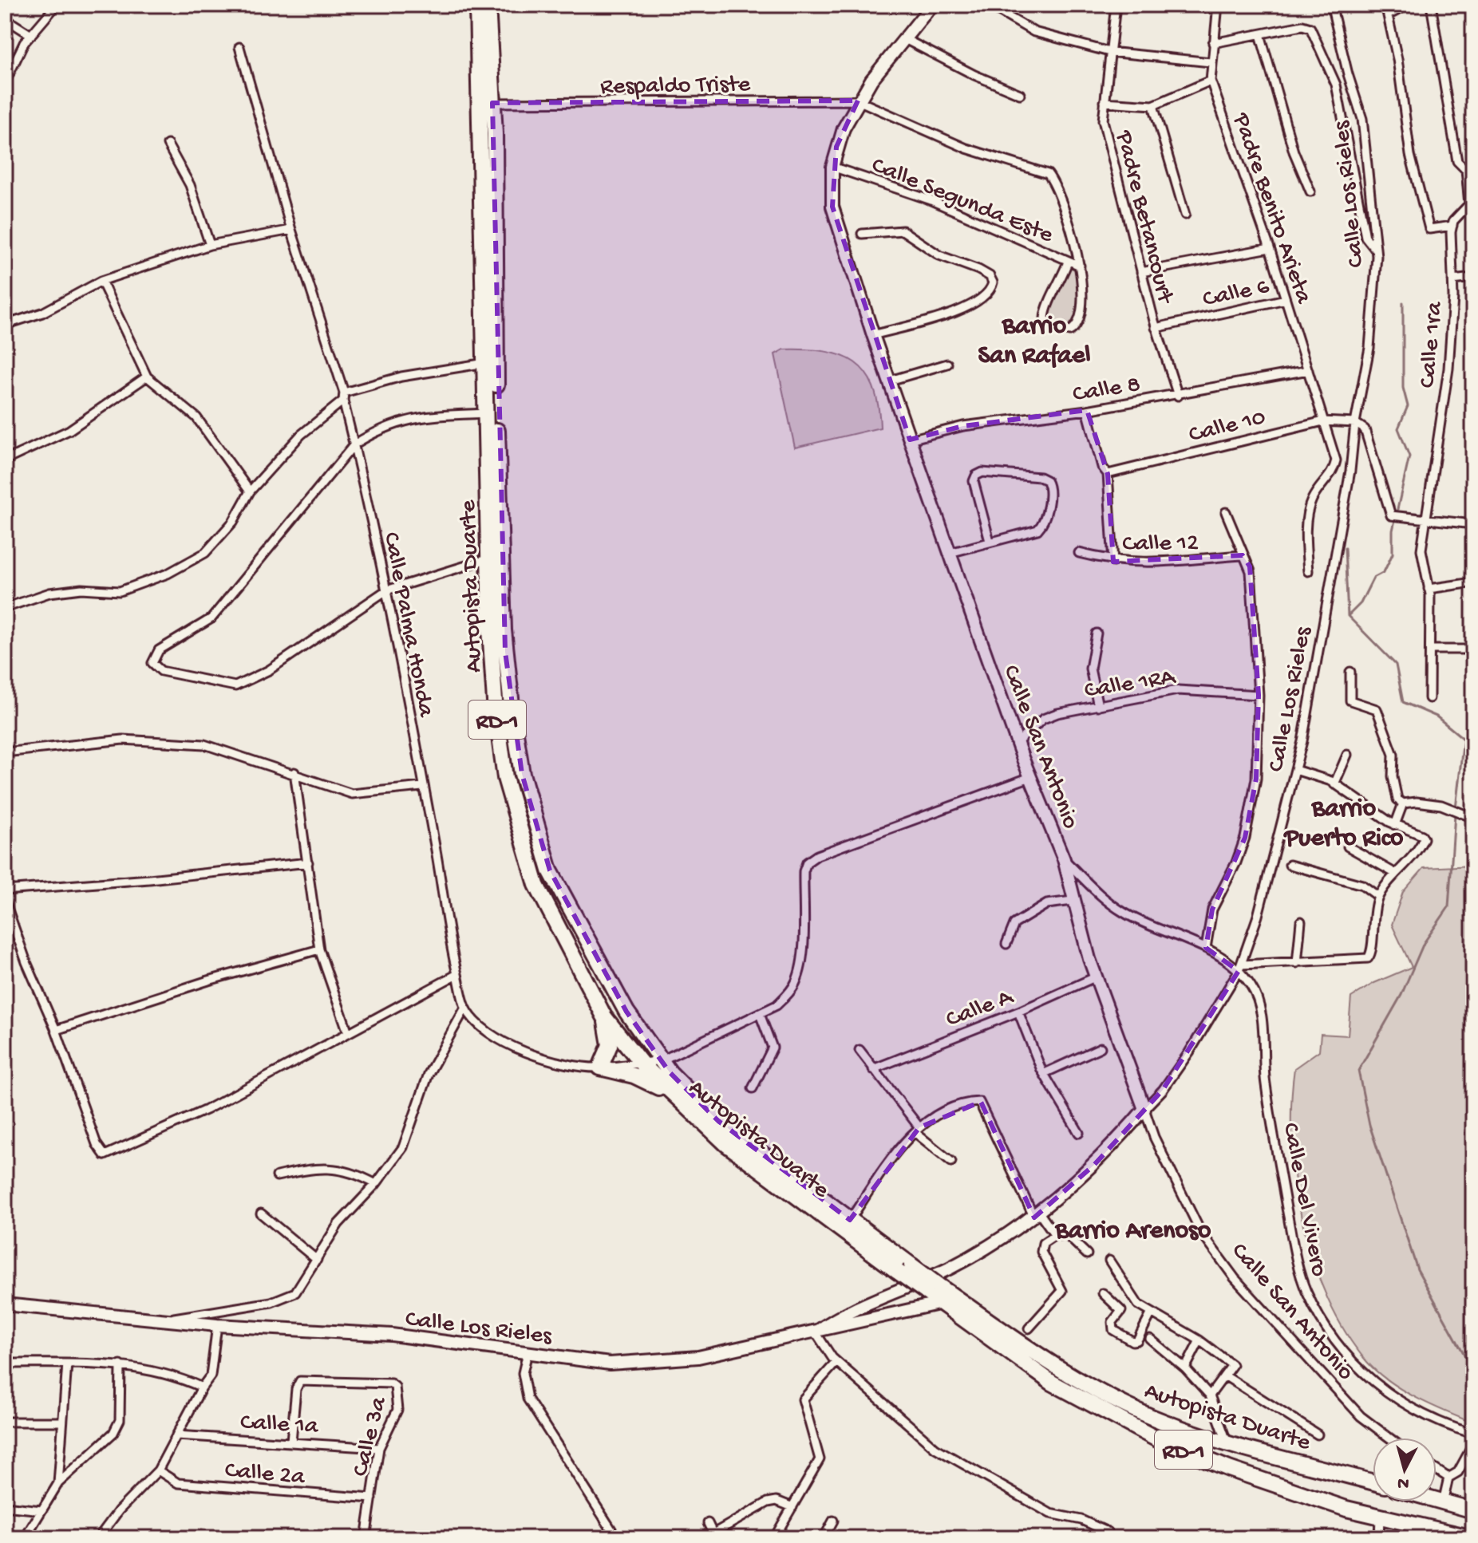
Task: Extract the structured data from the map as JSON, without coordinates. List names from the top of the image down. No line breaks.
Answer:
{"streets":{"highway":["Autopista Duarte","RD-1"],"street":["Respaldo Triste","Calle Los Rieles","Calle Segunda Este","Padre Benito Arieta","Padre Betancourt","Calle 6","Calle 1ra","Calle 8","Calle 10","Calle 12","Calle Palma Honda","Calle 1RA","Calle San Antonio","Calle A","Calle Del Vivero","Calle 1a","Calle 3a","Calle 2a"]},"crossings":[["Respaldo Triste","Autopista Duarte"],["Respaldo Triste","Calle San Antonio"],["Calle Los Rieles","Calle 10"],["Calle Los Rieles","Autopista Duarte"],["Calle Los Rieles","Calle San Antonio"],["Calle Los Rieles","Calle Del Vivero"],["Calle Segunda Este","Calle San Antonio"],["Padre Benito Arieta","Calle 6"],["Padre Benito Arieta","Calle 8"],["Padre Benito Arieta","Calle 10"],["Padre Betancourt","Calle 6"],["Padre Betancourt","Calle 8"],["Calle 8","Calle San Antonio"],["Autopista Duarte","Calle Palma Honda"],["Calle Palma Honda","Calle San Antonio"],["Calle 1RA","Calle San Antonio"],["Calle San Antonio","Calle A"],["Calle 1a","Calle 3a"],["Calle 3a","Calle 2a"]],"districts":["Barrio San Rafael","Barrio Puerto Rico","Barrio Arenoso"],"north":"bottom"}
